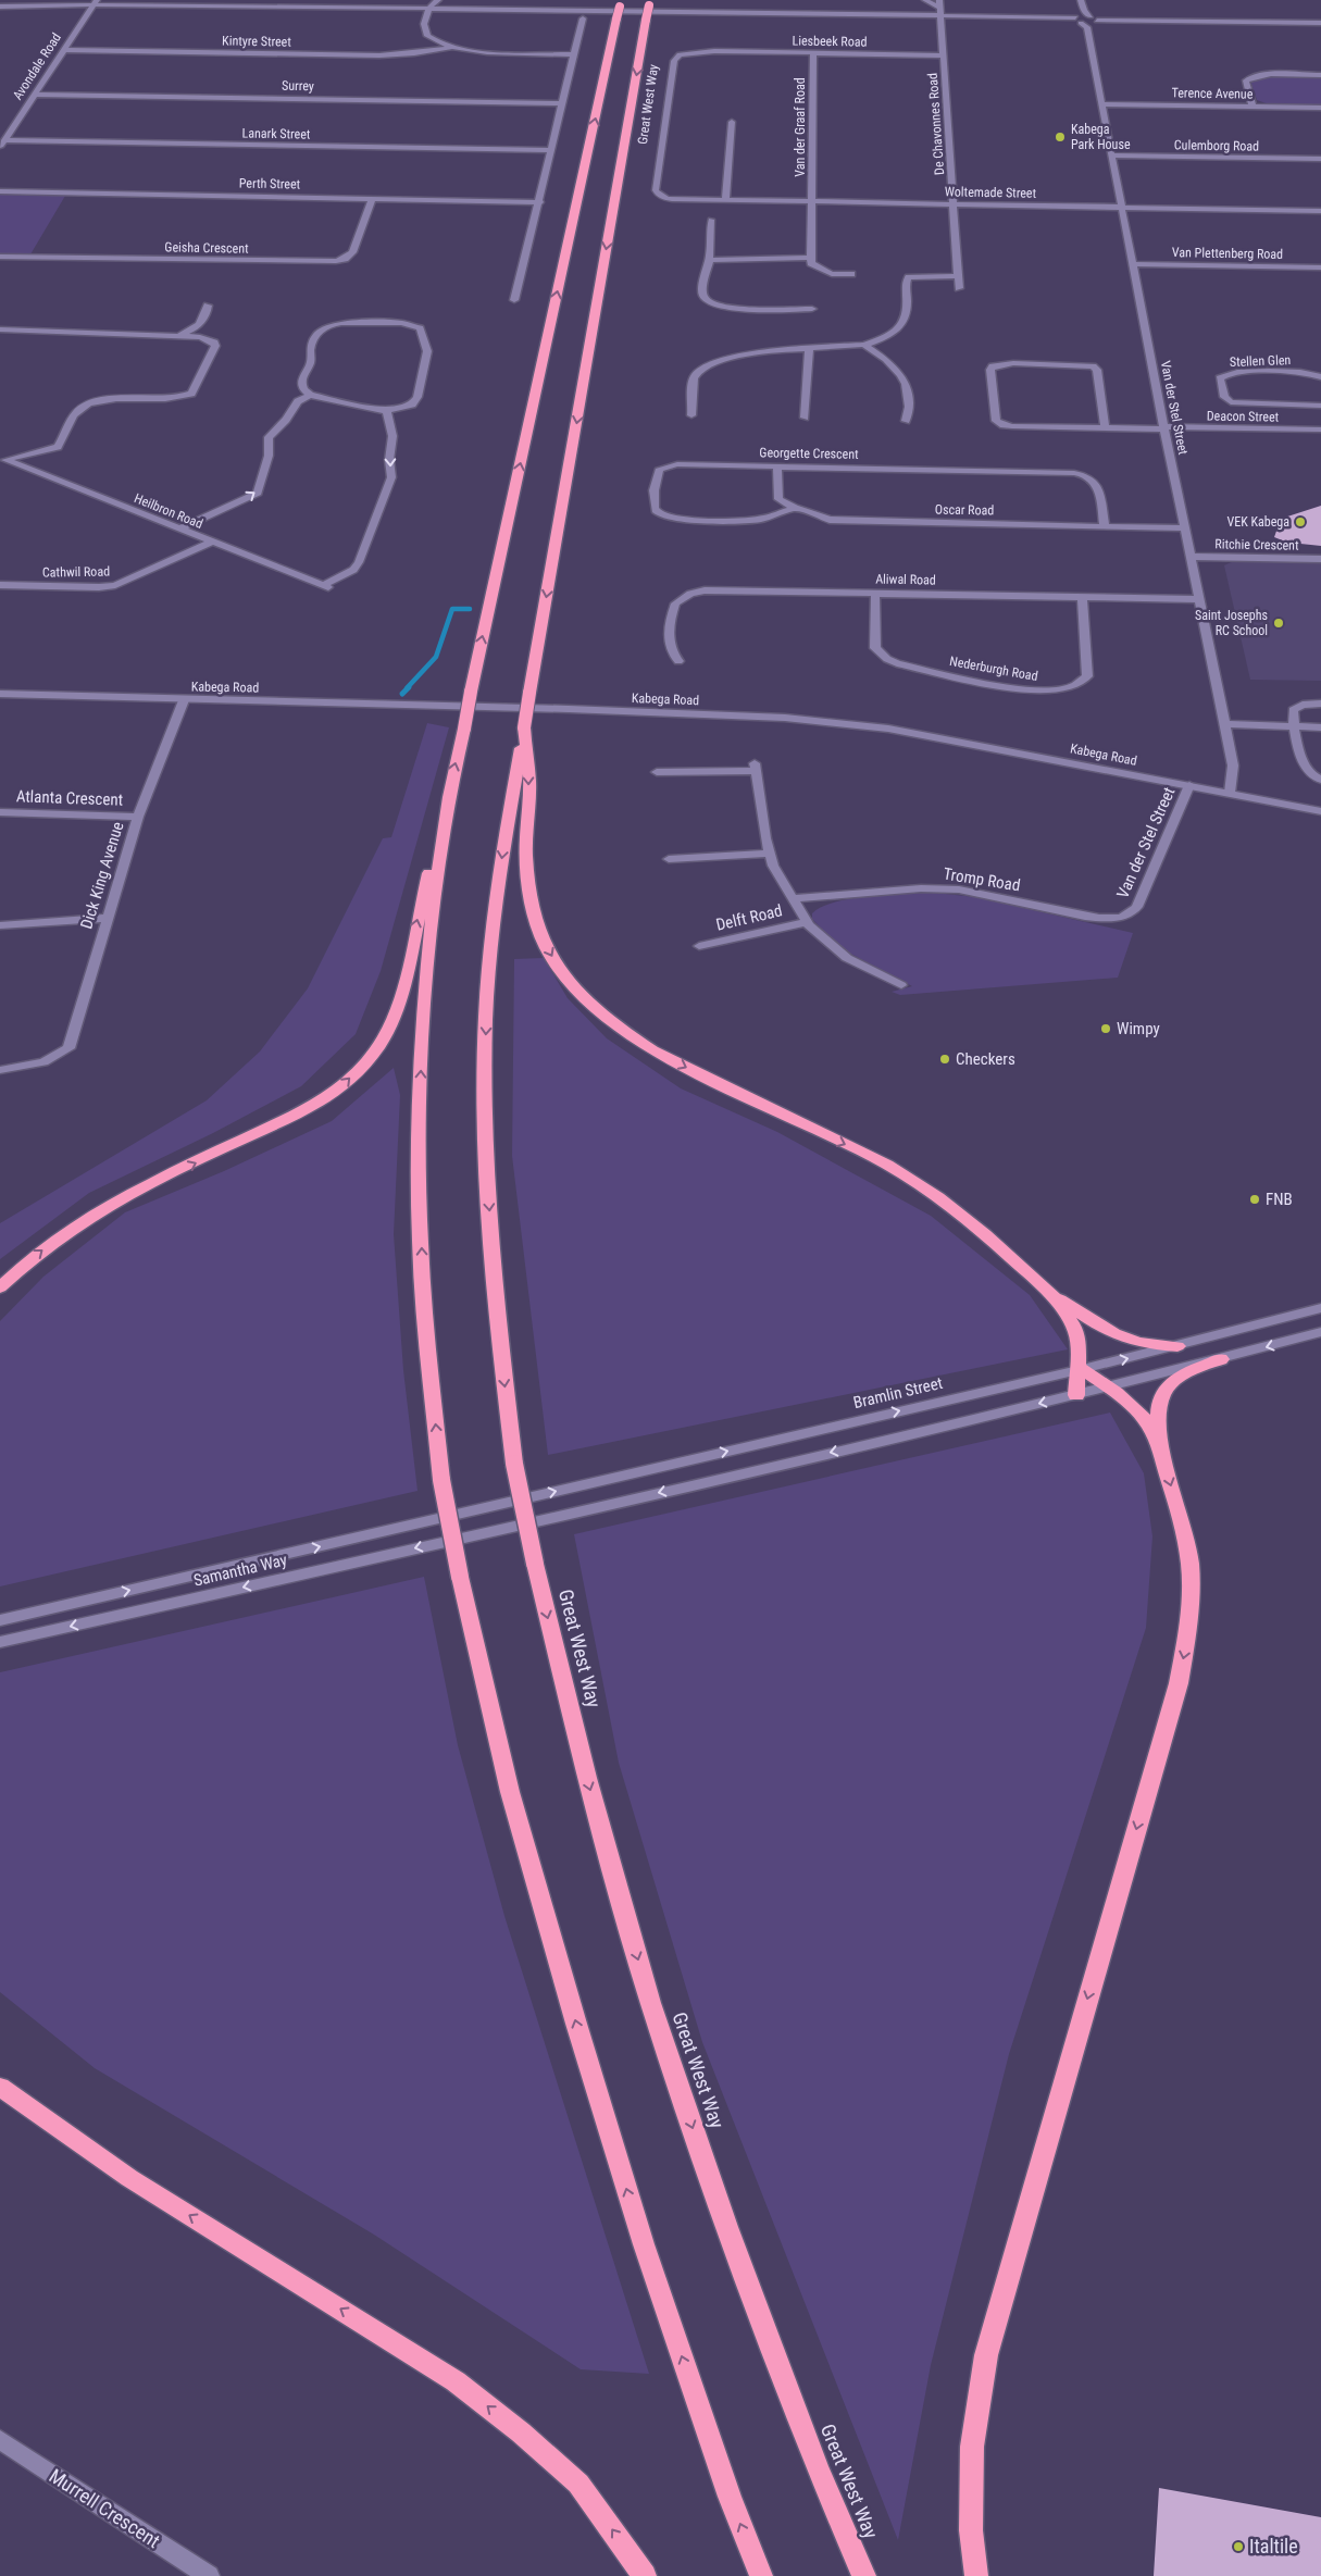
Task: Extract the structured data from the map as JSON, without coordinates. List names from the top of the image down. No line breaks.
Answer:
{"streets":{"highway":["Great West Way"],"street":["Kintyre Street","Liesbeek Road","Avondale Road","Surrey","Terence Avenue","De Chavonnes Road","Van der Graaf Road","Lanark Street","Culemborg Road","Perth Street","Woltemade Street","Geisha Crescent","Van Plettenberg Road","Stellen Glen","Van der Stel Street","Deacon Street","Georgette Crescent","Oscar Road","Heilbron Road","Ritchie Crescent","Cathwil Road","Aliwal Road","Nederburgh Road","Kabega Road","Atlanta Crescent","Dick King Avenue","Tromp Road","Delft Road","Bramlin Street","Samantha Way","Murrell Crescent"]},"crossings":[["Kintyre Street","Avondale Road"],["Liesbeek Road","Great West Way"],["Liesbeek Road","De Chavonnes Road"],["Liesbeek Road","Van der Graaf Road"],["Avondale Road","Surrey"],["Avondale Road","Lanark Street"],["Terence Avenue","Van der Stel Street"],["Great West Way","Woltemade Street"],["De Chavonnes Road","Woltemade Street"],["Van der Graaf Road","Woltemade Street"],["Culemborg Road","Van der Stel Street"],["Perth Street","Geisha Crescent"],["Woltemade Street","Van der Stel Street"],["Van Plettenberg Road","Van der Stel Street"],["Van der Stel Street","Deacon Street"],["Van der Stel Street","Oscar Road"],["Van der Stel Street","Ritchie Crescent"],["Van der Stel Street","Aliwal Road"],["Van der Stel Street","Kabega Road"],["Van der Stel Street","Tromp Road"],["Georgette Crescent","Oscar Road"],["Heilbron Road","Cathwil Road"],["Aliwal Road","Nederburgh Road"],["Kabega Road","Dick King Avenue"],["Atlanta Crescent","Dick King Avenue"],["Tromp Road","Delft Road"],["Bramlin Street","Samantha Way"]],"one_way":["Great West Way","Bramlin Street"],"places":["Kabega Park House","VEK Kabega","Saint Josephs RC School","Wimpy","Checkers","FNB","Italtile"]}
